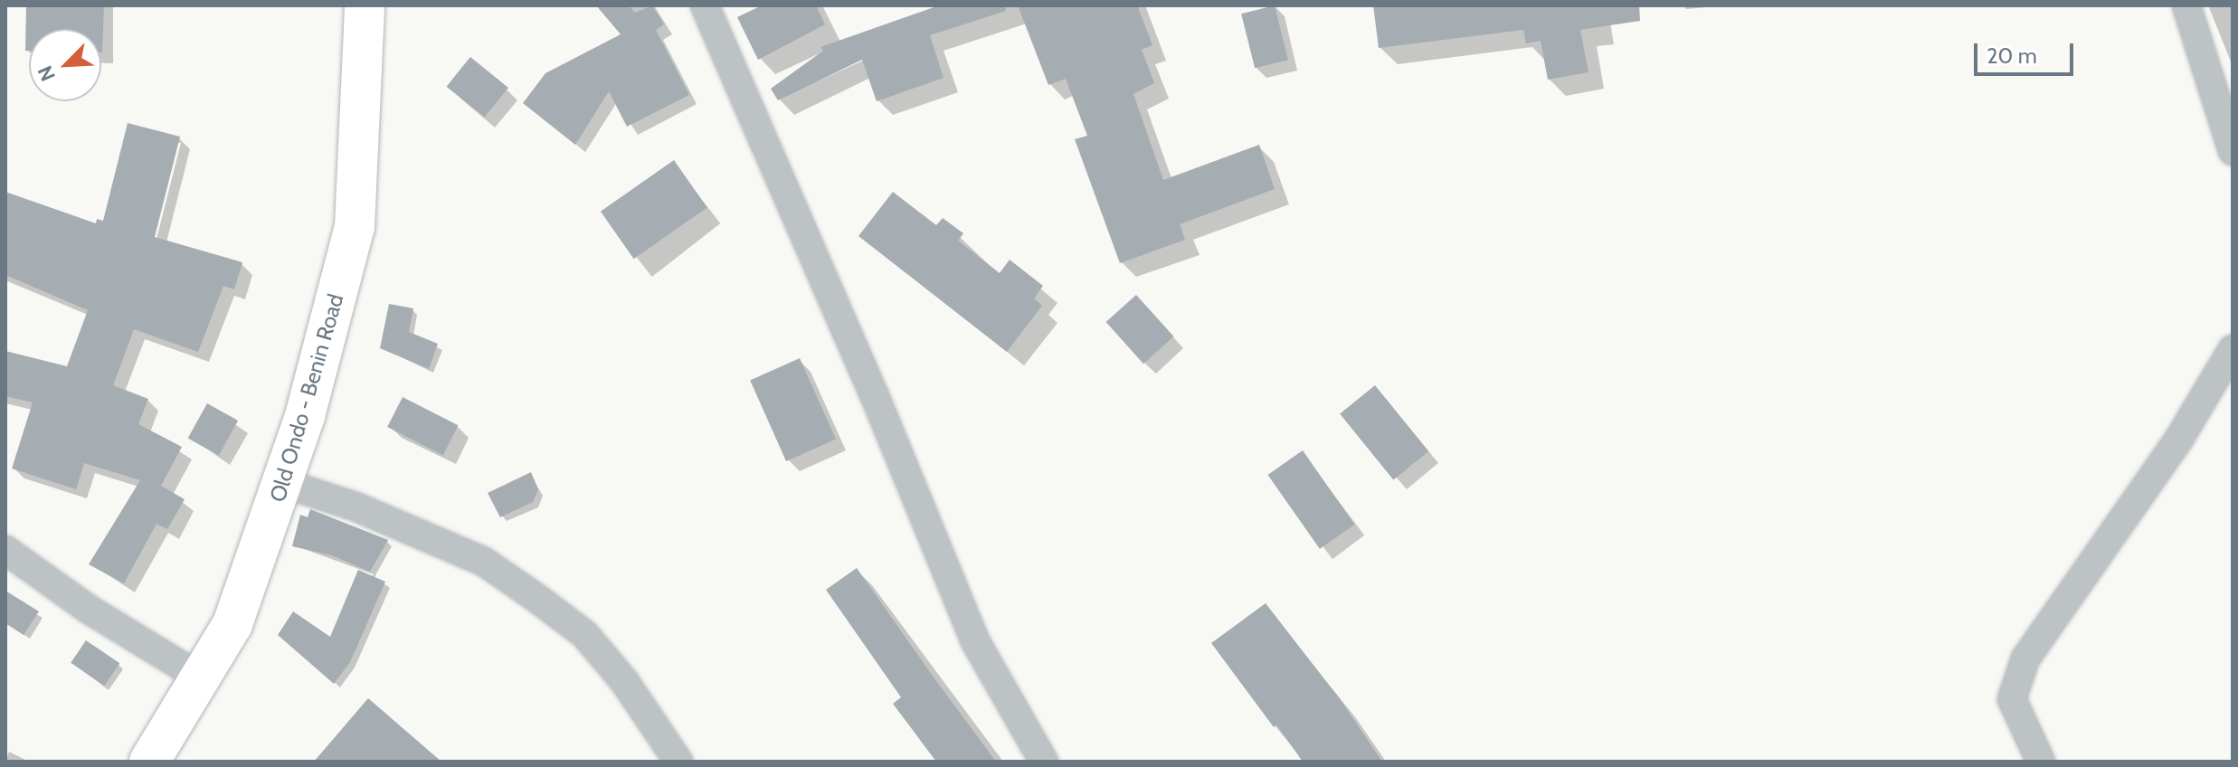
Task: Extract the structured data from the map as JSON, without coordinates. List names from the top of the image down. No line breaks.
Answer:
{"streets":{"main road":["Old Ondo - Benin Road"]},"scale_bar":"20 m","north":"bottom left"}
